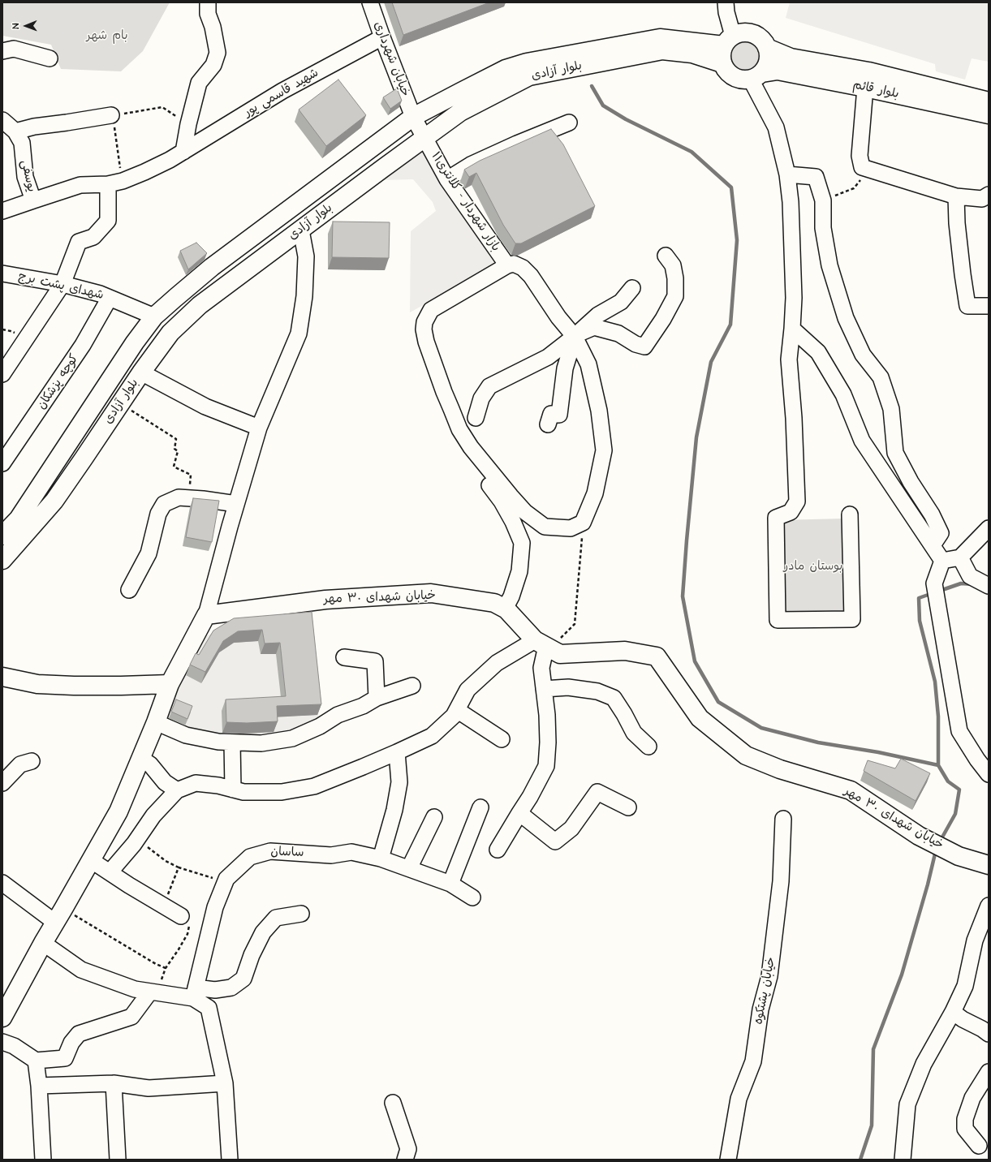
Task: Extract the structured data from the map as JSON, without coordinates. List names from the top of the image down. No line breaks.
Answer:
{"streets":{"main road":["بلوار آزادی","بلوار قائم","خیابان شهدای ۳۰ مهر"],"street":["خیابان شهرداری","شهید قاسمی پور","یوسفی","بازار شهردار - کلانتری۱۱","شهدای پشت برج","کوچه پزشکان","ساسان","خیابان پشتکوه"]},"crossings":[["خیابان شهرداری","بلوار آزادی"],["خیابان شهرداری","شهید قاسمی پور"],["خیابان شهرداری","بازار شهردار - کلانتری۱۱"],["بلوار آزادی","بلوار قائم"],["بلوار آزادی","بازار شهردار - کلانتری۱۱"],["بلوار آزادی","شهدای پشت برج"],["شهید قاسمی پور","یوسفی"],["شهدای پشت برج","کوچه پزشکان"]],"parks":["بام شهر","بوستان مادر"],"north":"left"}
